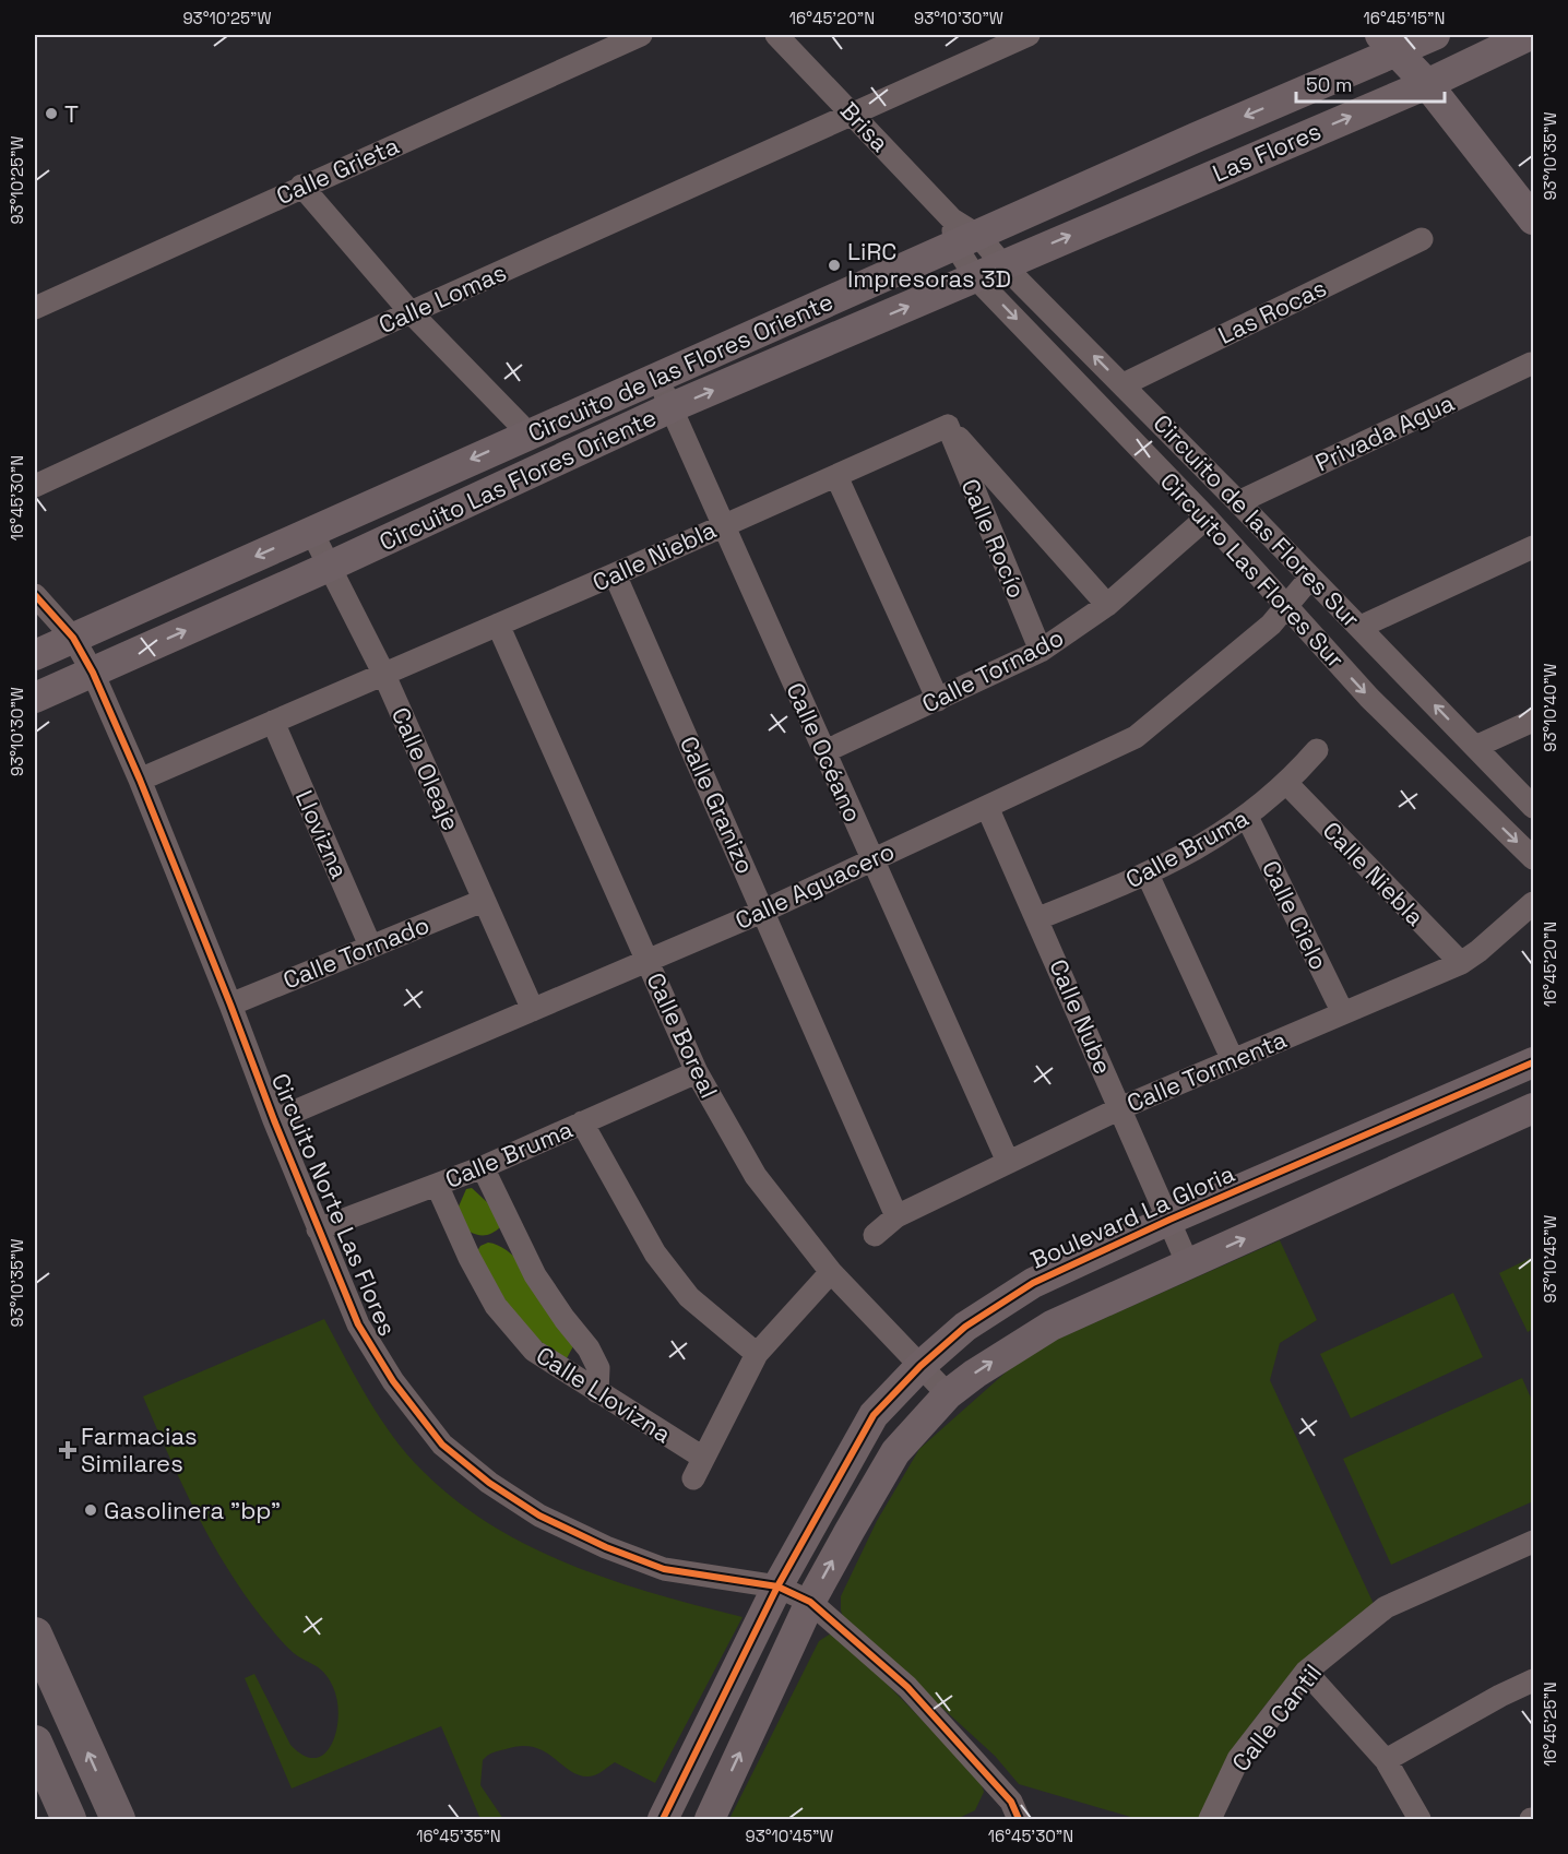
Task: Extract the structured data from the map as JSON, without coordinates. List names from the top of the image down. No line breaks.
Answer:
{"streets":{"main road":["Las Flores","Circuito de las Flores Oriente","Circuito Las Flores Oriente","Boulevard La Gloria"],"street":["Brisa","Calle Grieta","Calle Lomas","Las Rocas","Privada Agua","Circuito de las Flores Sur","Calle Rocío","Calle Niebla","Circuito Las Flores Sur","Calle Tornado","Calle Océano","Calle Oleaje","Calle Granizo","Llovizna","Calle Bruma","Calle Aguacero","Calle Cielo","Calle Nube","Calle Boreal","Calle Tormenta","Circuito Norte Las Flores","Calle Llovizna","Calle Cantil"]},"crossings":[["Brisa","Calle Lomas"],["Brisa","Circuito de las Flores Oriente"],["Brisa","Circuito Las Flores Sur"],["Las Flores","Circuito Las Flores Oriente"],["Las Flores","Circuito de las Flores Sur"],["Las Flores","Circuito Las Flores Sur"],["Las Rocas","Circuito de las Flores Sur"],["Circuito de las Flores Oriente","Circuito Las Flores Sur"],["Circuito de las Flores Oriente","Calle Océano"],["Circuito de las Flores Oriente","Calle Oleaje"],["Circuito de las Flores Oriente","Circuito Norte Las Flores"],["Privada Agua","Circuito de las Flores Sur"],["Circuito Las Flores Oriente","Circuito de las Flores Sur"],["Circuito Las Flores Oriente","Circuito Las Flores Sur"],["Circuito Las Flores Oriente","Calle Océano"],["Circuito Las Flores Oriente","Calle Oleaje"],["Circuito Las Flores Oriente","Circuito Norte Las Flores"],["Circuito de las Flores Sur","Circuito Las Flores Sur"],["Circuito de las Flores Sur","Calle Aguacero"],["Calle Rocío","Calle Niebla"],["Calle Rocío","Calle Tornado"],["Calle Niebla","Calle Océano"],["Calle Niebla","Calle Oleaje"],["Calle Niebla","Calle Granizo"],["Calle Niebla","Llovizna"],["Calle Niebla","Calle Bruma"],["Calle Niebla","Calle Boreal"],["Calle Niebla","Calle Tormenta"],["Calle Niebla","Circuito Norte Las Flores"],["Circuito Las Flores Sur","Calle Tornado"],["Circuito Las Flores Sur","Calle Aguacero"],["Calle Tornado","Calle Océano"],["Calle Tornado","Calle Oleaje"],["Calle Tornado","Llovizna"],["Calle Tornado","Circuito Norte Las Flores"],["Calle Océano","Calle Aguacero"],["Calle Océano","Calle Tormenta"],["Calle Oleaje","Calle Aguacero"],["Calle Granizo","Calle Aguacero"],["Calle Granizo","Calle Tormenta"],["Calle Bruma","Calle Cielo"],["Calle Bruma","Calle Nube"],["Calle Bruma","Calle Boreal"],["Calle Bruma","Circuito Norte Las Flores"],["Calle Bruma","Calle Llovizna"],["Calle Aguacero","Calle Nube"],["Calle Aguacero","Calle Boreal"],["Calle Aguacero","Circuito Norte Las Flores"],["Calle Cielo","Calle Tormenta"],["Calle Nube","Calle Tormenta"],["Calle Nube","Boulevard La Gloria"],["Calle Boreal","Boulevard La Gloria"],["Circuito Norte Las Flores","Boulevard La Gloria"]],"one_way":["Las Flores","Circuito de las Flores Oriente","Circuito Las Flores Oriente"],"places":{"other":["T","LiRC Impresoras 3D","Gasolinera \"bp\""],"health":["Farmacias Similares"]},"scale_bar":"50 m","coordinates":["93°10'25\"W","16°45'20\"N","93°10'30\"W","16°45'15\"N","93°10'35\"W","16°45'30\"N","93°10'40\"W","93°10'45\"W","16°45'25\"N","16°45'35\"N"]}
